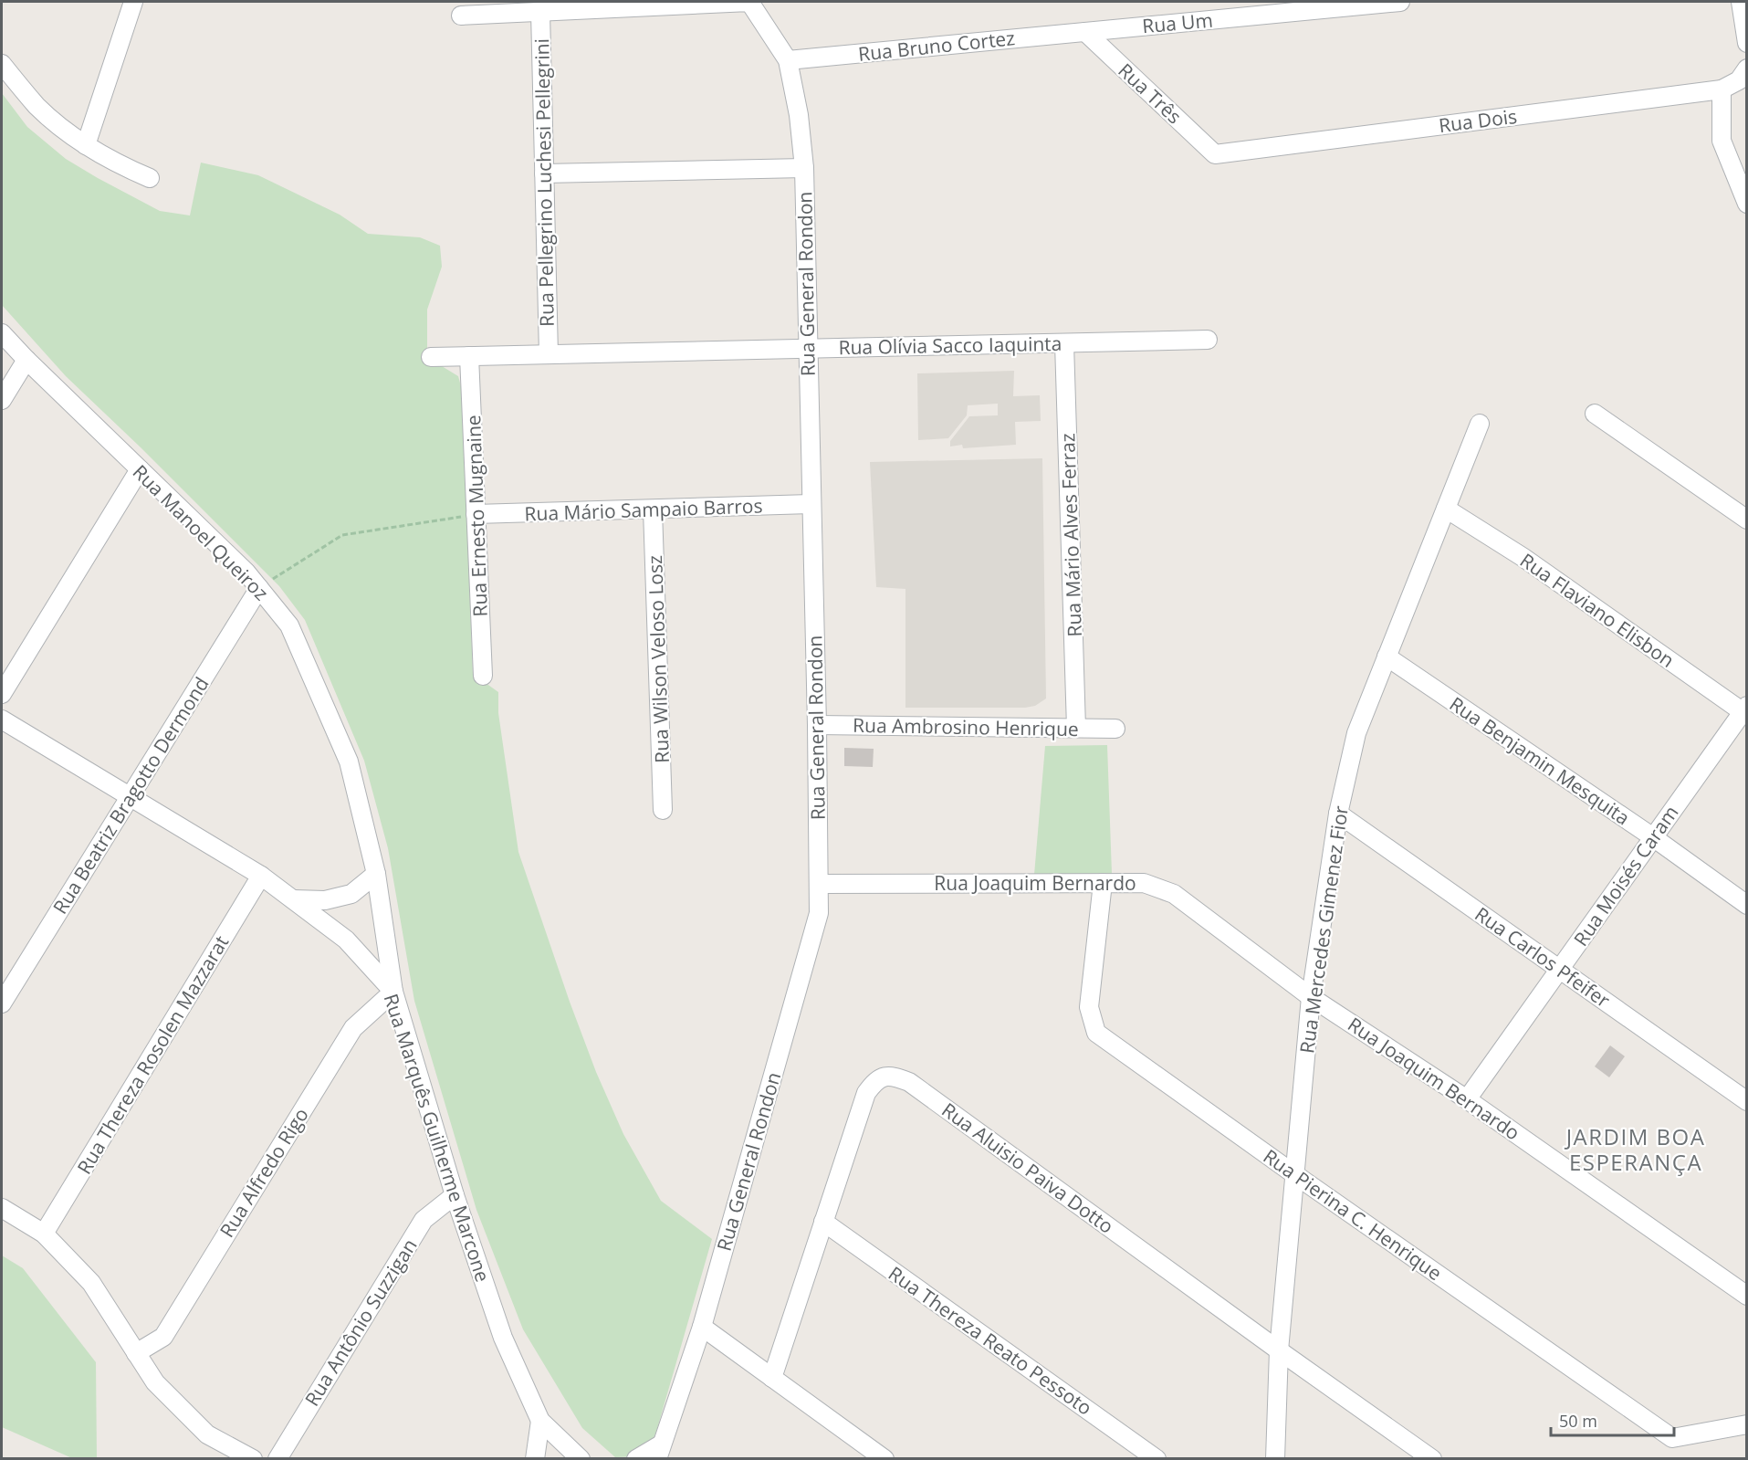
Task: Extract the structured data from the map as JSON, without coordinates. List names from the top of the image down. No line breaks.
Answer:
{"streets":{"street":["Rua Um","Rua Bruno Cortez","Rua Três","Rua Dois","Rua Pellegrino Luchesi Pellegrini","Rua General Rondon","Rua Olívia Sacco Iaquinta","Rua Mário Sampaio Barros","Rua Ernesto Mugnaine","Rua Manoel Queiroz","Rua Mário Alves Ferraz","Rua Flaviano Elisbon","Rua Wilson Veloso Losz","Rua Ambrosino Henrique","Rua Benjamin Mesquita","Rua Beatriz Bragotto Dermond","Rua Moisés Caram","Rua Joaquim Bernardo","Rua Mercedes Gimenez Fior","Rua Carlos Pfeifer","Rua Thereza Rosolen Mazzarat","Rua Marquês Guilherme Marcone","Rua Aluisio Paiva Dotto","Rua Alfredo Rigo","Rua Pierina C. Henrique","Rua Antônio Suzzigan","Rua Thereza Reato Pessoto"]},"crossings":[["Rua Um","Rua Bruno Cortez"],["Rua Um","Rua Três"],["Rua Bruno Cortez","Rua Três"],["Rua Bruno Cortez","Rua General Rondon"],["Rua Três","Rua Dois"],["Rua Pellegrino Luchesi Pellegrini","Rua Olívia Sacco Iaquinta"],["Rua General Rondon","Rua Olívia Sacco Iaquinta"],["Rua General Rondon","Rua Mário Sampaio Barros"],["Rua General Rondon","Rua Ambrosino Henrique"],["Rua General Rondon","Rua Joaquim Bernardo"],["Rua Olívia Sacco Iaquinta","Rua Ernesto Mugnaine"],["Rua Olívia Sacco Iaquinta","Rua Mário Alves Ferraz"],["Rua Mário Sampaio Barros","Rua Ernesto Mugnaine"],["Rua Mário Sampaio Barros","Rua Wilson Veloso Losz"],["Rua Manoel Queiroz","Rua Beatriz Bragotto Dermond"],["Rua Manoel Queiroz","Rua Marquês Guilherme Marcone"],["Rua Manoel Queiroz","Rua Alfredo Rigo"],["Rua Mário Alves Ferraz","Rua Ambrosino Henrique"],["Rua Flaviano Elisbon","Rua Moisés Caram"],["Rua Flaviano Elisbon","Rua Mercedes Gimenez Fior"],["Rua Benjamin Mesquita","Rua Moisés Caram"],["Rua Benjamin Mesquita","Rua Mercedes Gimenez Fior"],["Rua Beatriz Bragotto Dermond","Rua Marquês Guilherme Marcone"],["Rua Moisés Caram","Rua Joaquim Bernardo"],["Rua Moisés Caram","Rua Carlos Pfeifer"],["Rua Joaquim Bernardo","Rua Mercedes Gimenez Fior"],["Rua Joaquim Bernardo","Rua Pierina C. Henrique"],["Rua Mercedes Gimenez Fior","Rua Carlos Pfeifer"],["Rua Mercedes Gimenez Fior","Rua Aluisio Paiva Dotto"],["Rua Mercedes Gimenez Fior","Rua Pierina C. Henrique"],["Rua Thereza Rosolen Mazzarat","Rua Marquês Guilherme Marcone"],["Rua Marquês Guilherme Marcone","Rua Alfredo Rigo"],["Rua Marquês Guilherme Marcone","Rua Antônio Suzzigan"],["Rua Aluisio Paiva Dotto","Rua Thereza Reato Pessoto"]],"districts":["JARDIM BOA ESPERANÇA"],"scale_bar":"50 m"}
